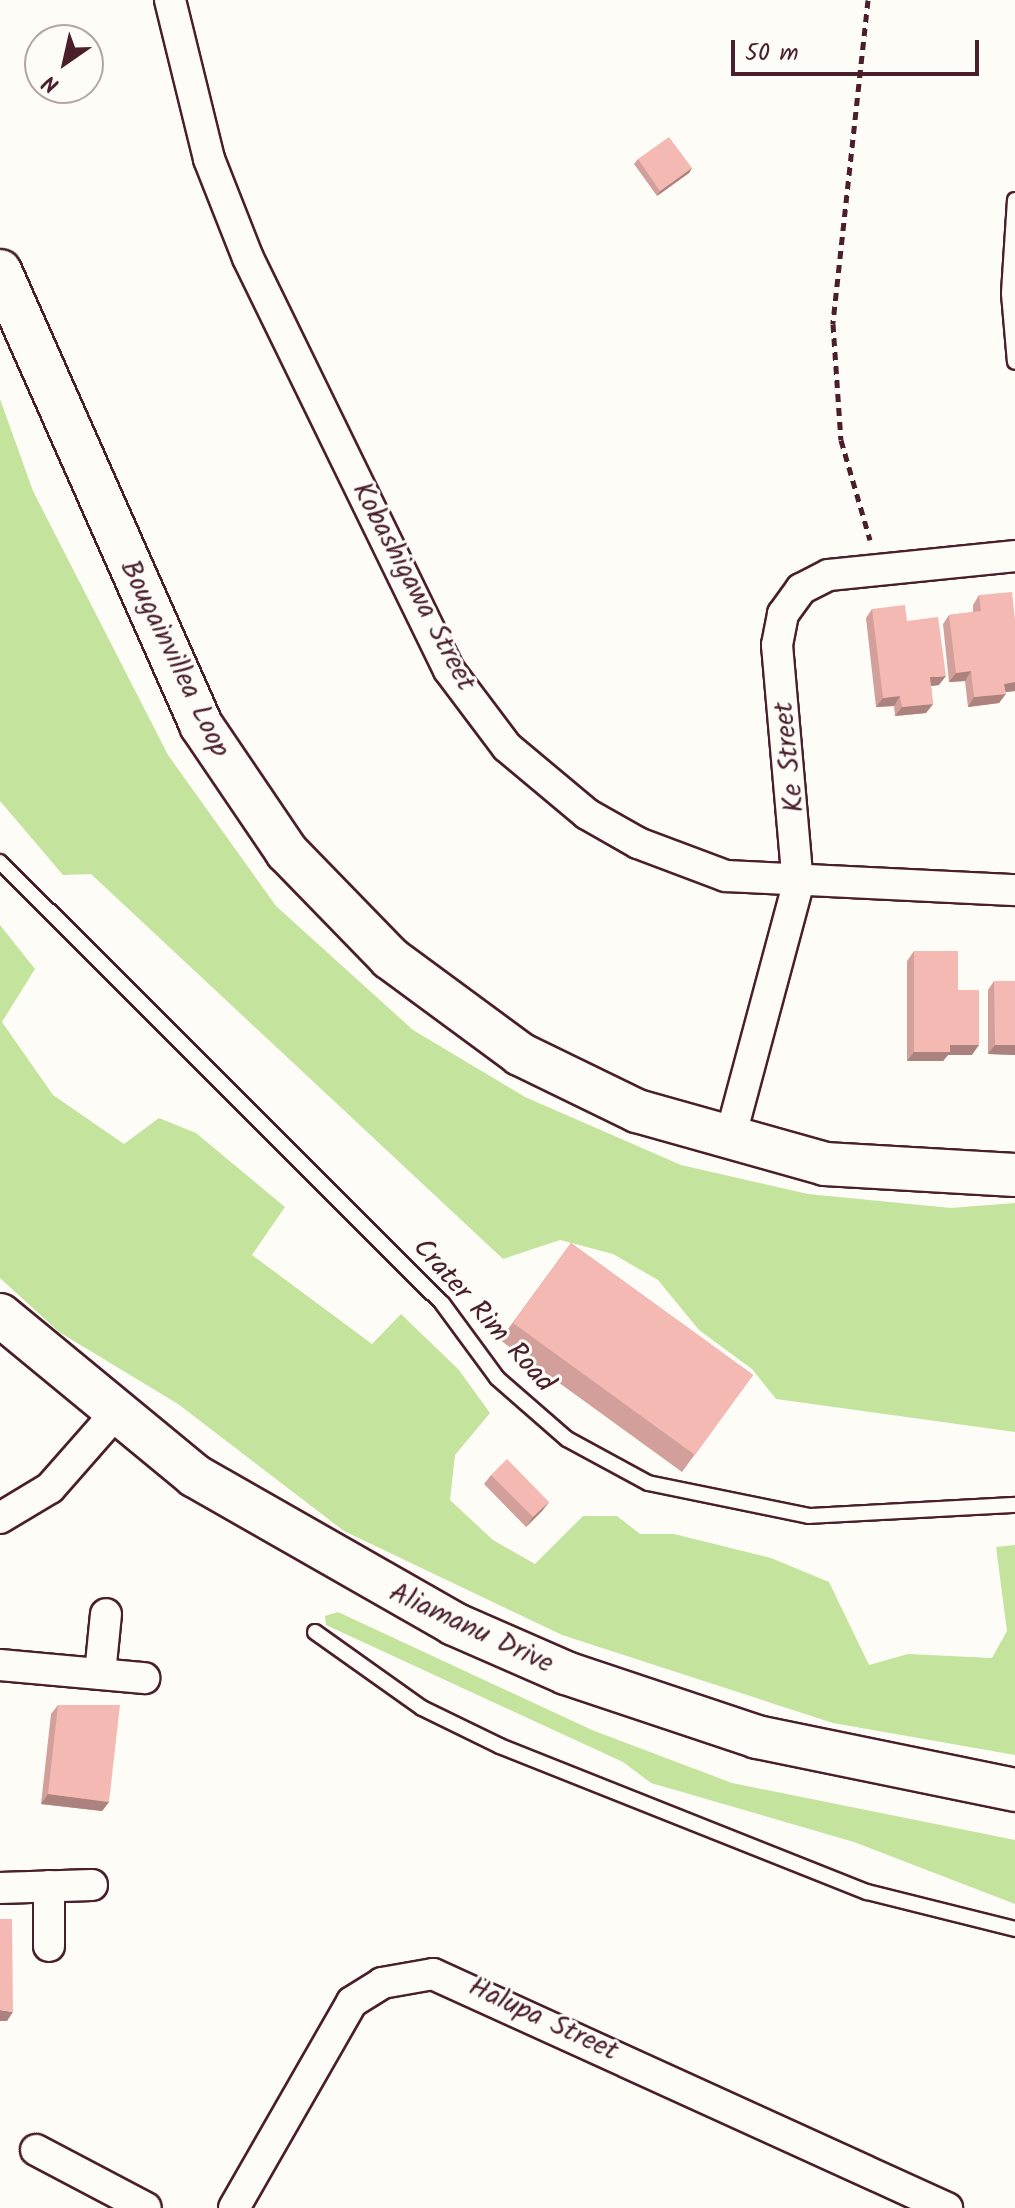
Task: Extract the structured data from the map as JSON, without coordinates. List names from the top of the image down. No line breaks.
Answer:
{"streets":{"street":["Kobashigawa Street","Bougainvillea Loop","Ke Street","Aliamanu Drive","Halupa Street"],"lane":["Crater Rim Road"]},"crossings":[["Kobashigawa Street","Ke Street"],["Bougainvillea Loop","Ke Street"]],"scale_bar":"50 m","north":"bottom left"}
